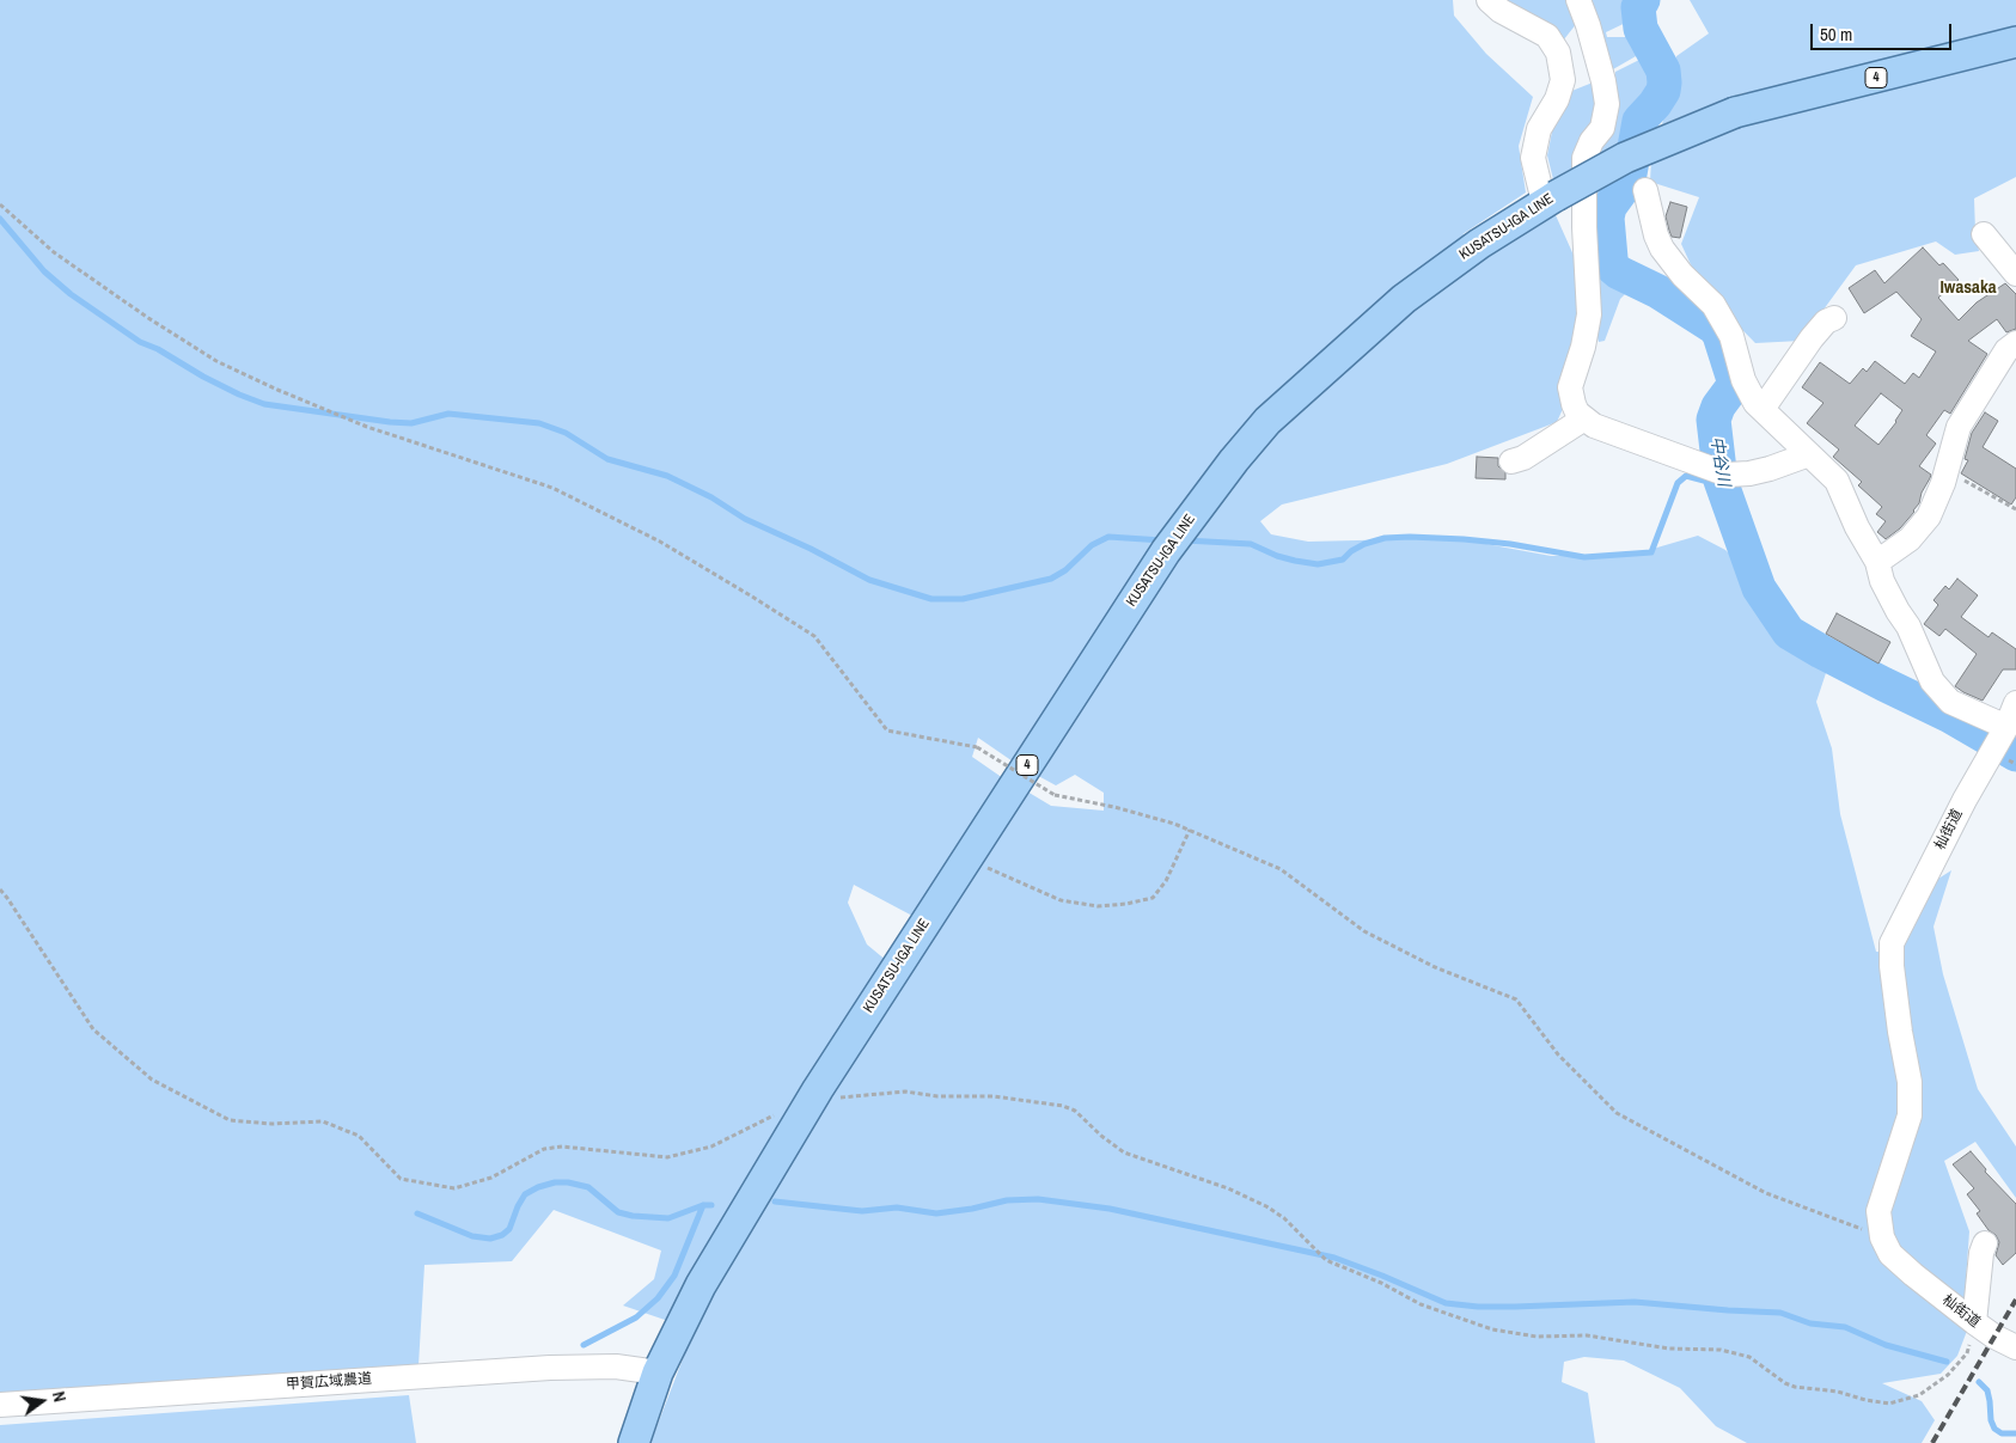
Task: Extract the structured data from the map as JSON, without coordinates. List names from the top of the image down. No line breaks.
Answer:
{"streets":{"main road":["4","KUSATSU-IGA LINE"],"street":["杣街道","甲賀広域農道"]},"crossings":[["KUSATSU-IGA LINE","甲賀広域農道"]],"districts":["Iwasaka"],"water":["中谷川"],"scale_bar":"50 m","north":"right"}
